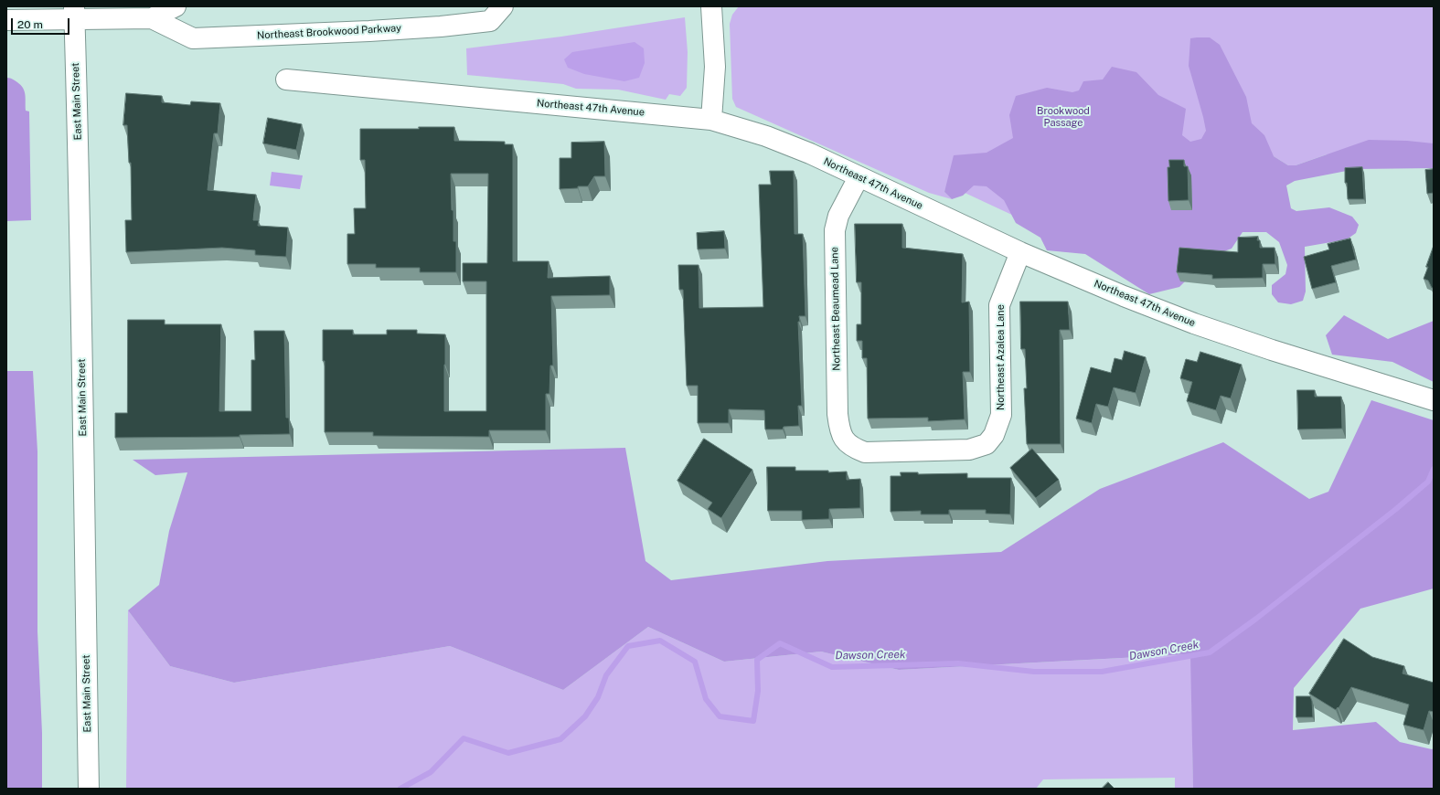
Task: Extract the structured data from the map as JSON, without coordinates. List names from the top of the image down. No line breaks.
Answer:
{"streets":{"street":["Northeast Brookwood Parkway","East Main Street","Northeast 47th Avenue","Northeast Beaumead Lane","Northeast Azalea Lane"]},"crossings":[["Northeast Brookwood Parkway","East Main Street"],["Northeast 47th Avenue","Northeast Beaumead Lane"],["Northeast 47th Avenue","Northeast Azalea Lane"],["Northeast Beaumead Lane","Northeast Azalea Lane"]],"water":["Dawson Creek"],"parks":["Brookwood Passage"],"scale_bar":"20 m"}
